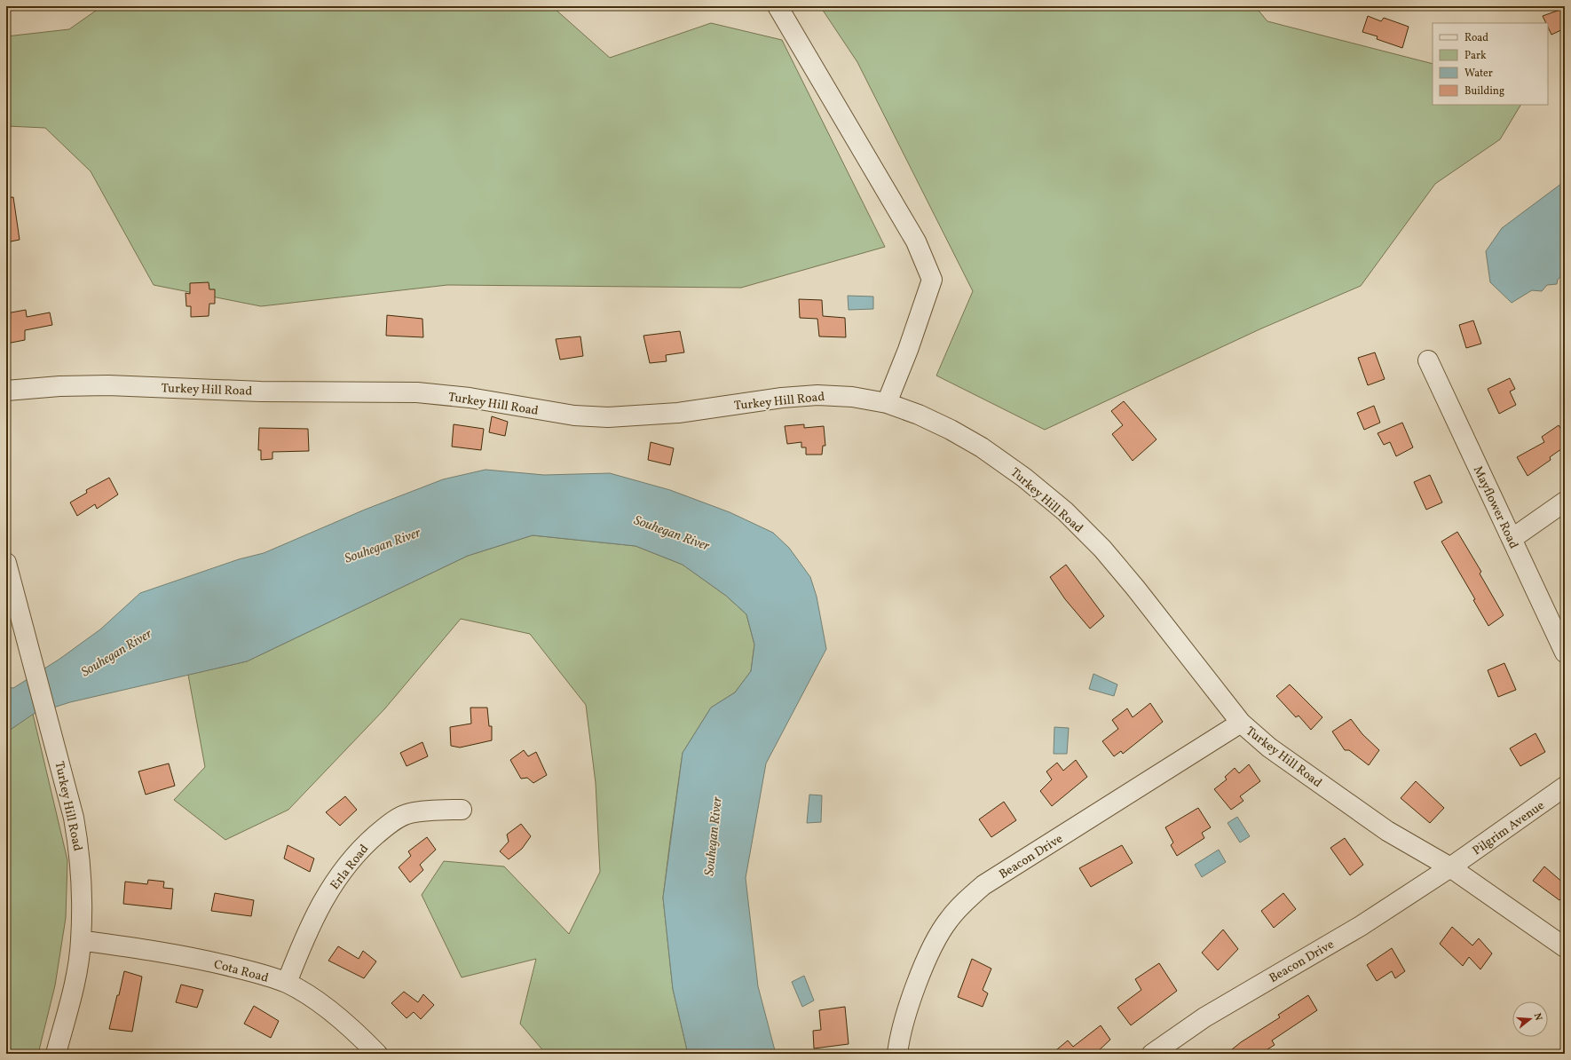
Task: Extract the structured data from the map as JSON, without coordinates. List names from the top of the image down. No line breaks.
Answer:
{"streets":{"street":["Turkey Hill Road","Mayflower Road","Pilgrim Avenue","Beacon Drive","Erla Road","Cota Road"]},"crossings":[["Turkey Hill Road","Pilgrim Avenue"],["Turkey Hill Road","Beacon Drive"],["Turkey Hill Road","Cota Road"],["Pilgrim Avenue","Beacon Drive"],["Erla Road","Cota Road"]],"water":["Souhegan River"],"legend":["Road","Park","Water","Building"],"north":"right"}
